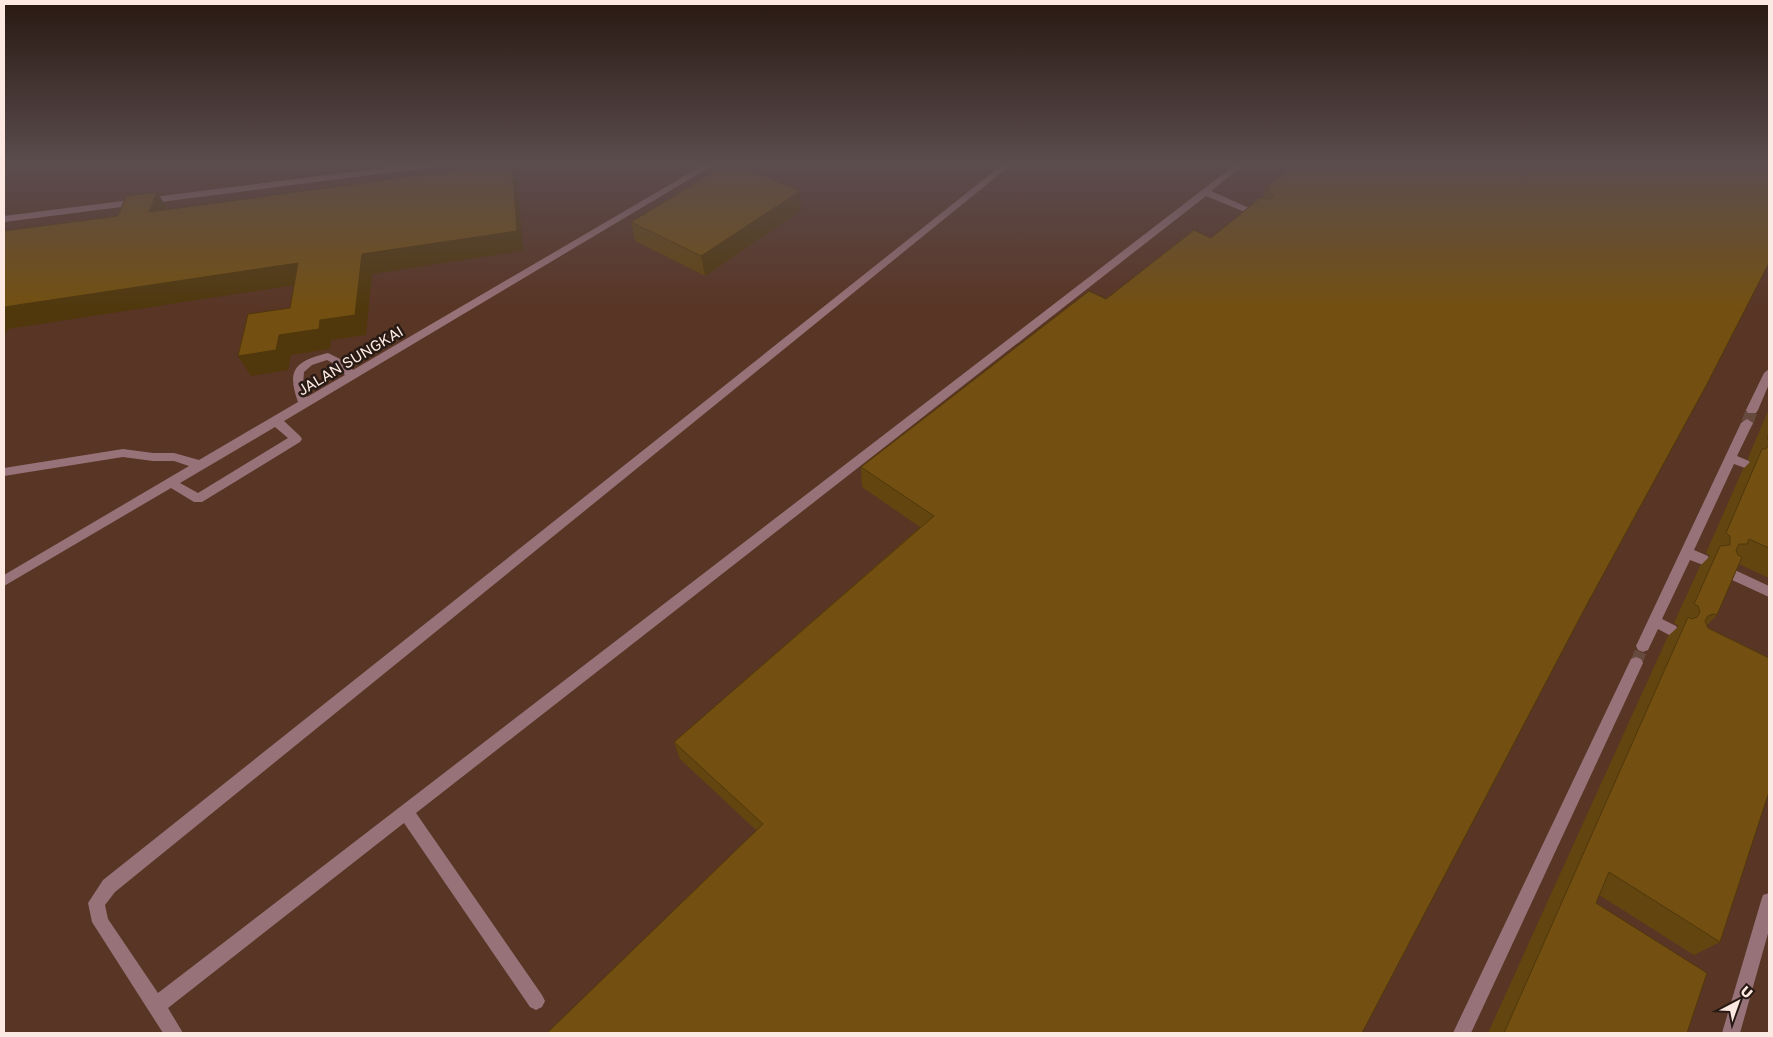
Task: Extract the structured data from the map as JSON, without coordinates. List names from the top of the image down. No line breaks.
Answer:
{"streets":{"lane":["JALAN SUNGKAI"]},"north":"top right"}
